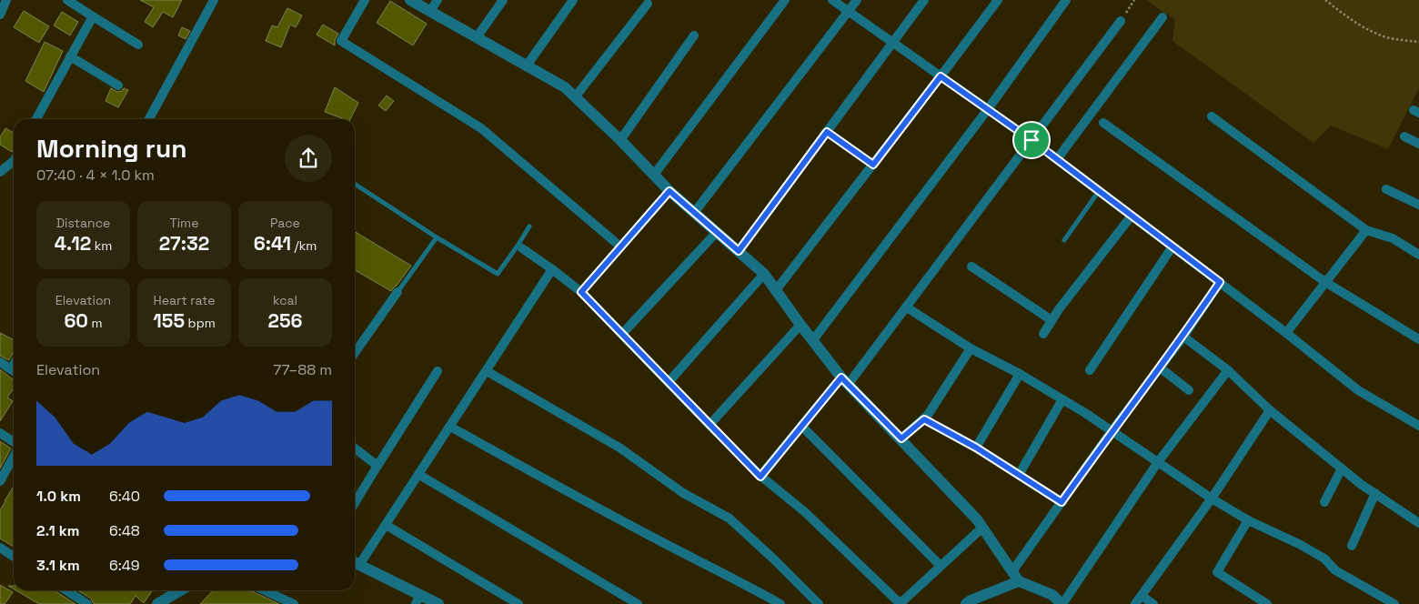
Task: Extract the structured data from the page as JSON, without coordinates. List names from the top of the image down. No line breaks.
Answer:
{"page":{"heading":["Morning run","07:40 · 4 × 1.0 km"],"stats":[["Distance","4.12 km"],["Time","27:32"],["Pace","6:41 /km"],["Elevation","60 m"],["Heart rate","155 bpm"],["kcal","256"]],"chart":["Elevation","77–88 m"],"list":[{"name":"1.0 km","note":"6:40"},{"name":"2.1 km","note":"6:48"},{"name":"3.1 km","note":"6:49"}]}}
